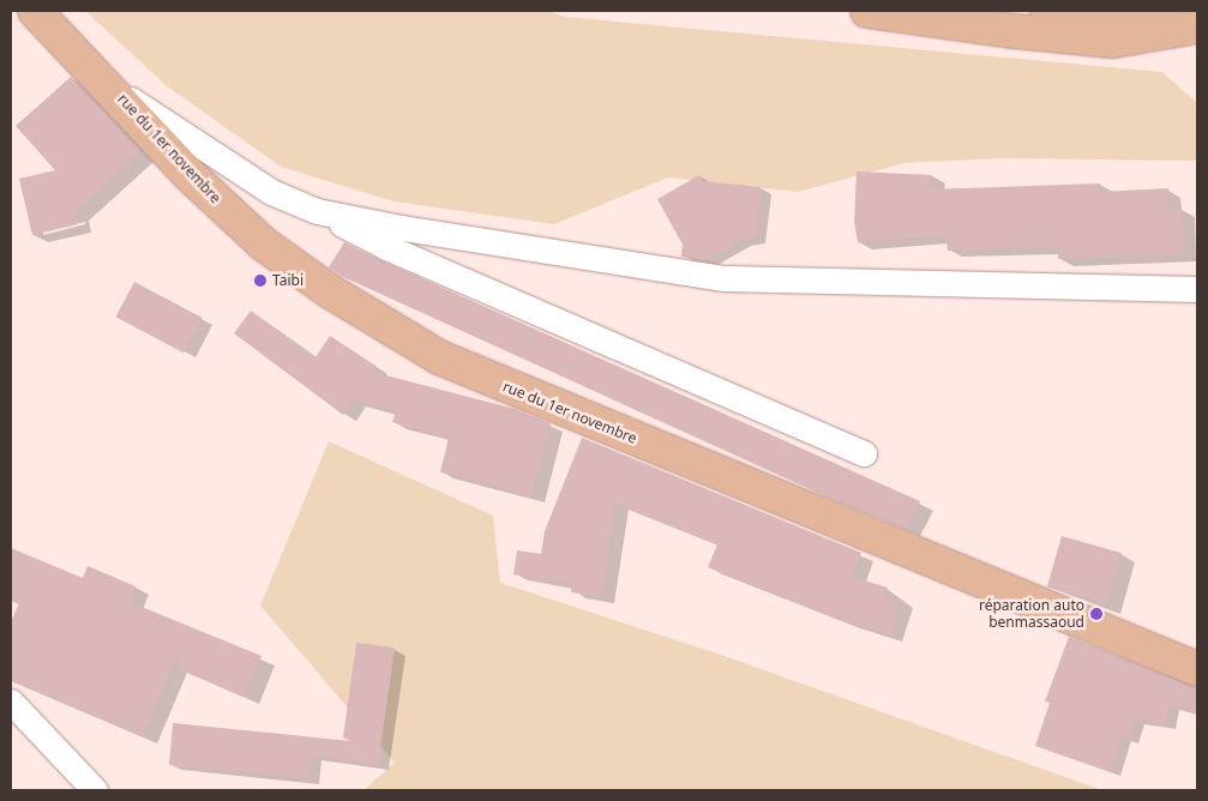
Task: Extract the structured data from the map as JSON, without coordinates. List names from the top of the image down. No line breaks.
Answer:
{"streets":{"main road":["rue du 1er novembre"]},"places":["Taibi","réparation auto benmassaoud"]}
